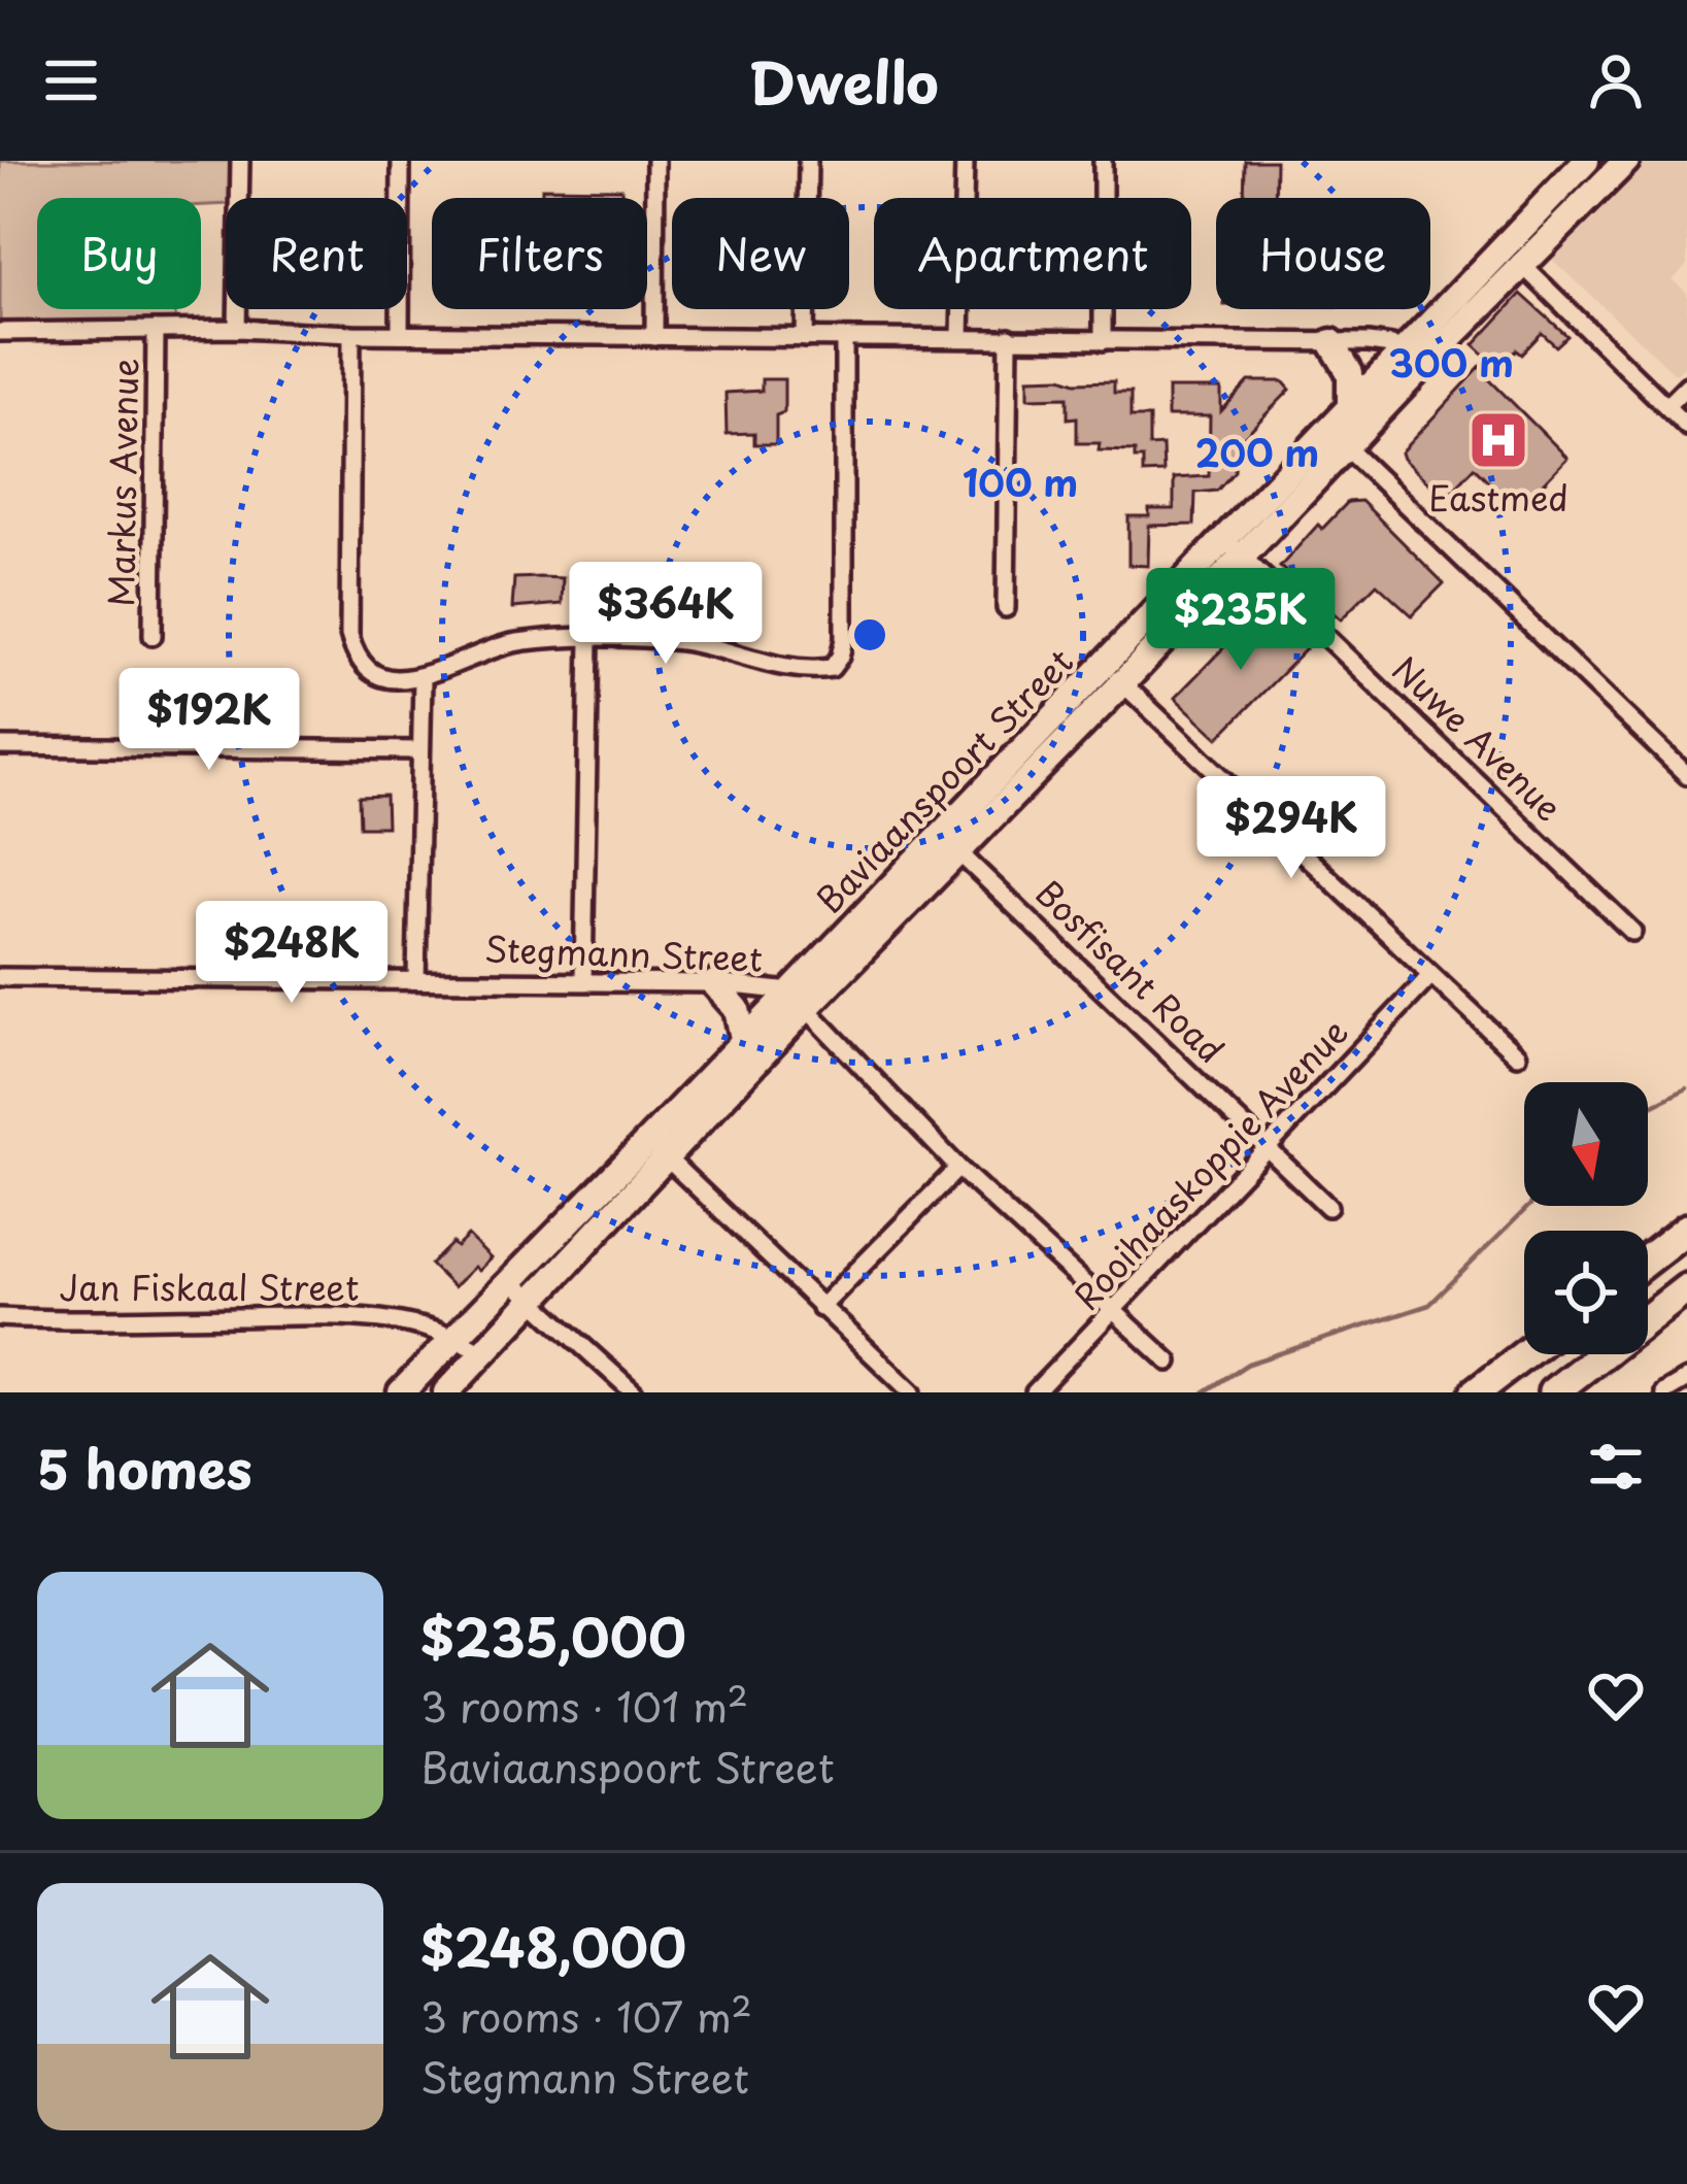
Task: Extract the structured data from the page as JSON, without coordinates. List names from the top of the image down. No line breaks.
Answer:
{"streets":{"main road":["Baviaanspoort Street"],"street":["Markus Avenue","Nuwe Avenue","Stegmann Street","Bosfisant Road","Rooihaaskoppie Avenue","Jan Fiskaal Street"]},"crossings":[["Nuwe Avenue","Baviaanspoort Street"],["Baviaanspoort Street","Stegmann Street"],["Baviaanspoort Street","Bosfisant Road"],["Baviaanspoort Street","Jan Fiskaal Street"],["Bosfisant Road","Rooihaaskoppie Avenue"]],"places":{"hospital":["Eastmed"]},"north":"bottom","page":{"header":"Dwello","chip":["Buy","Rent","Filters","New","Apartment","House"],"price":["$364K","$235K","$192K","$294K","$248K"],"heading":"5 homes","list":[{"name":"$235,000","note":"3 rooms · 101 m² · Baviaanspoort Street"},{"name":"$248,000","note":"3 rooms · 107 m² · Stegmann Street"}]},"rings":["300 m","200 m","100 m"]}
